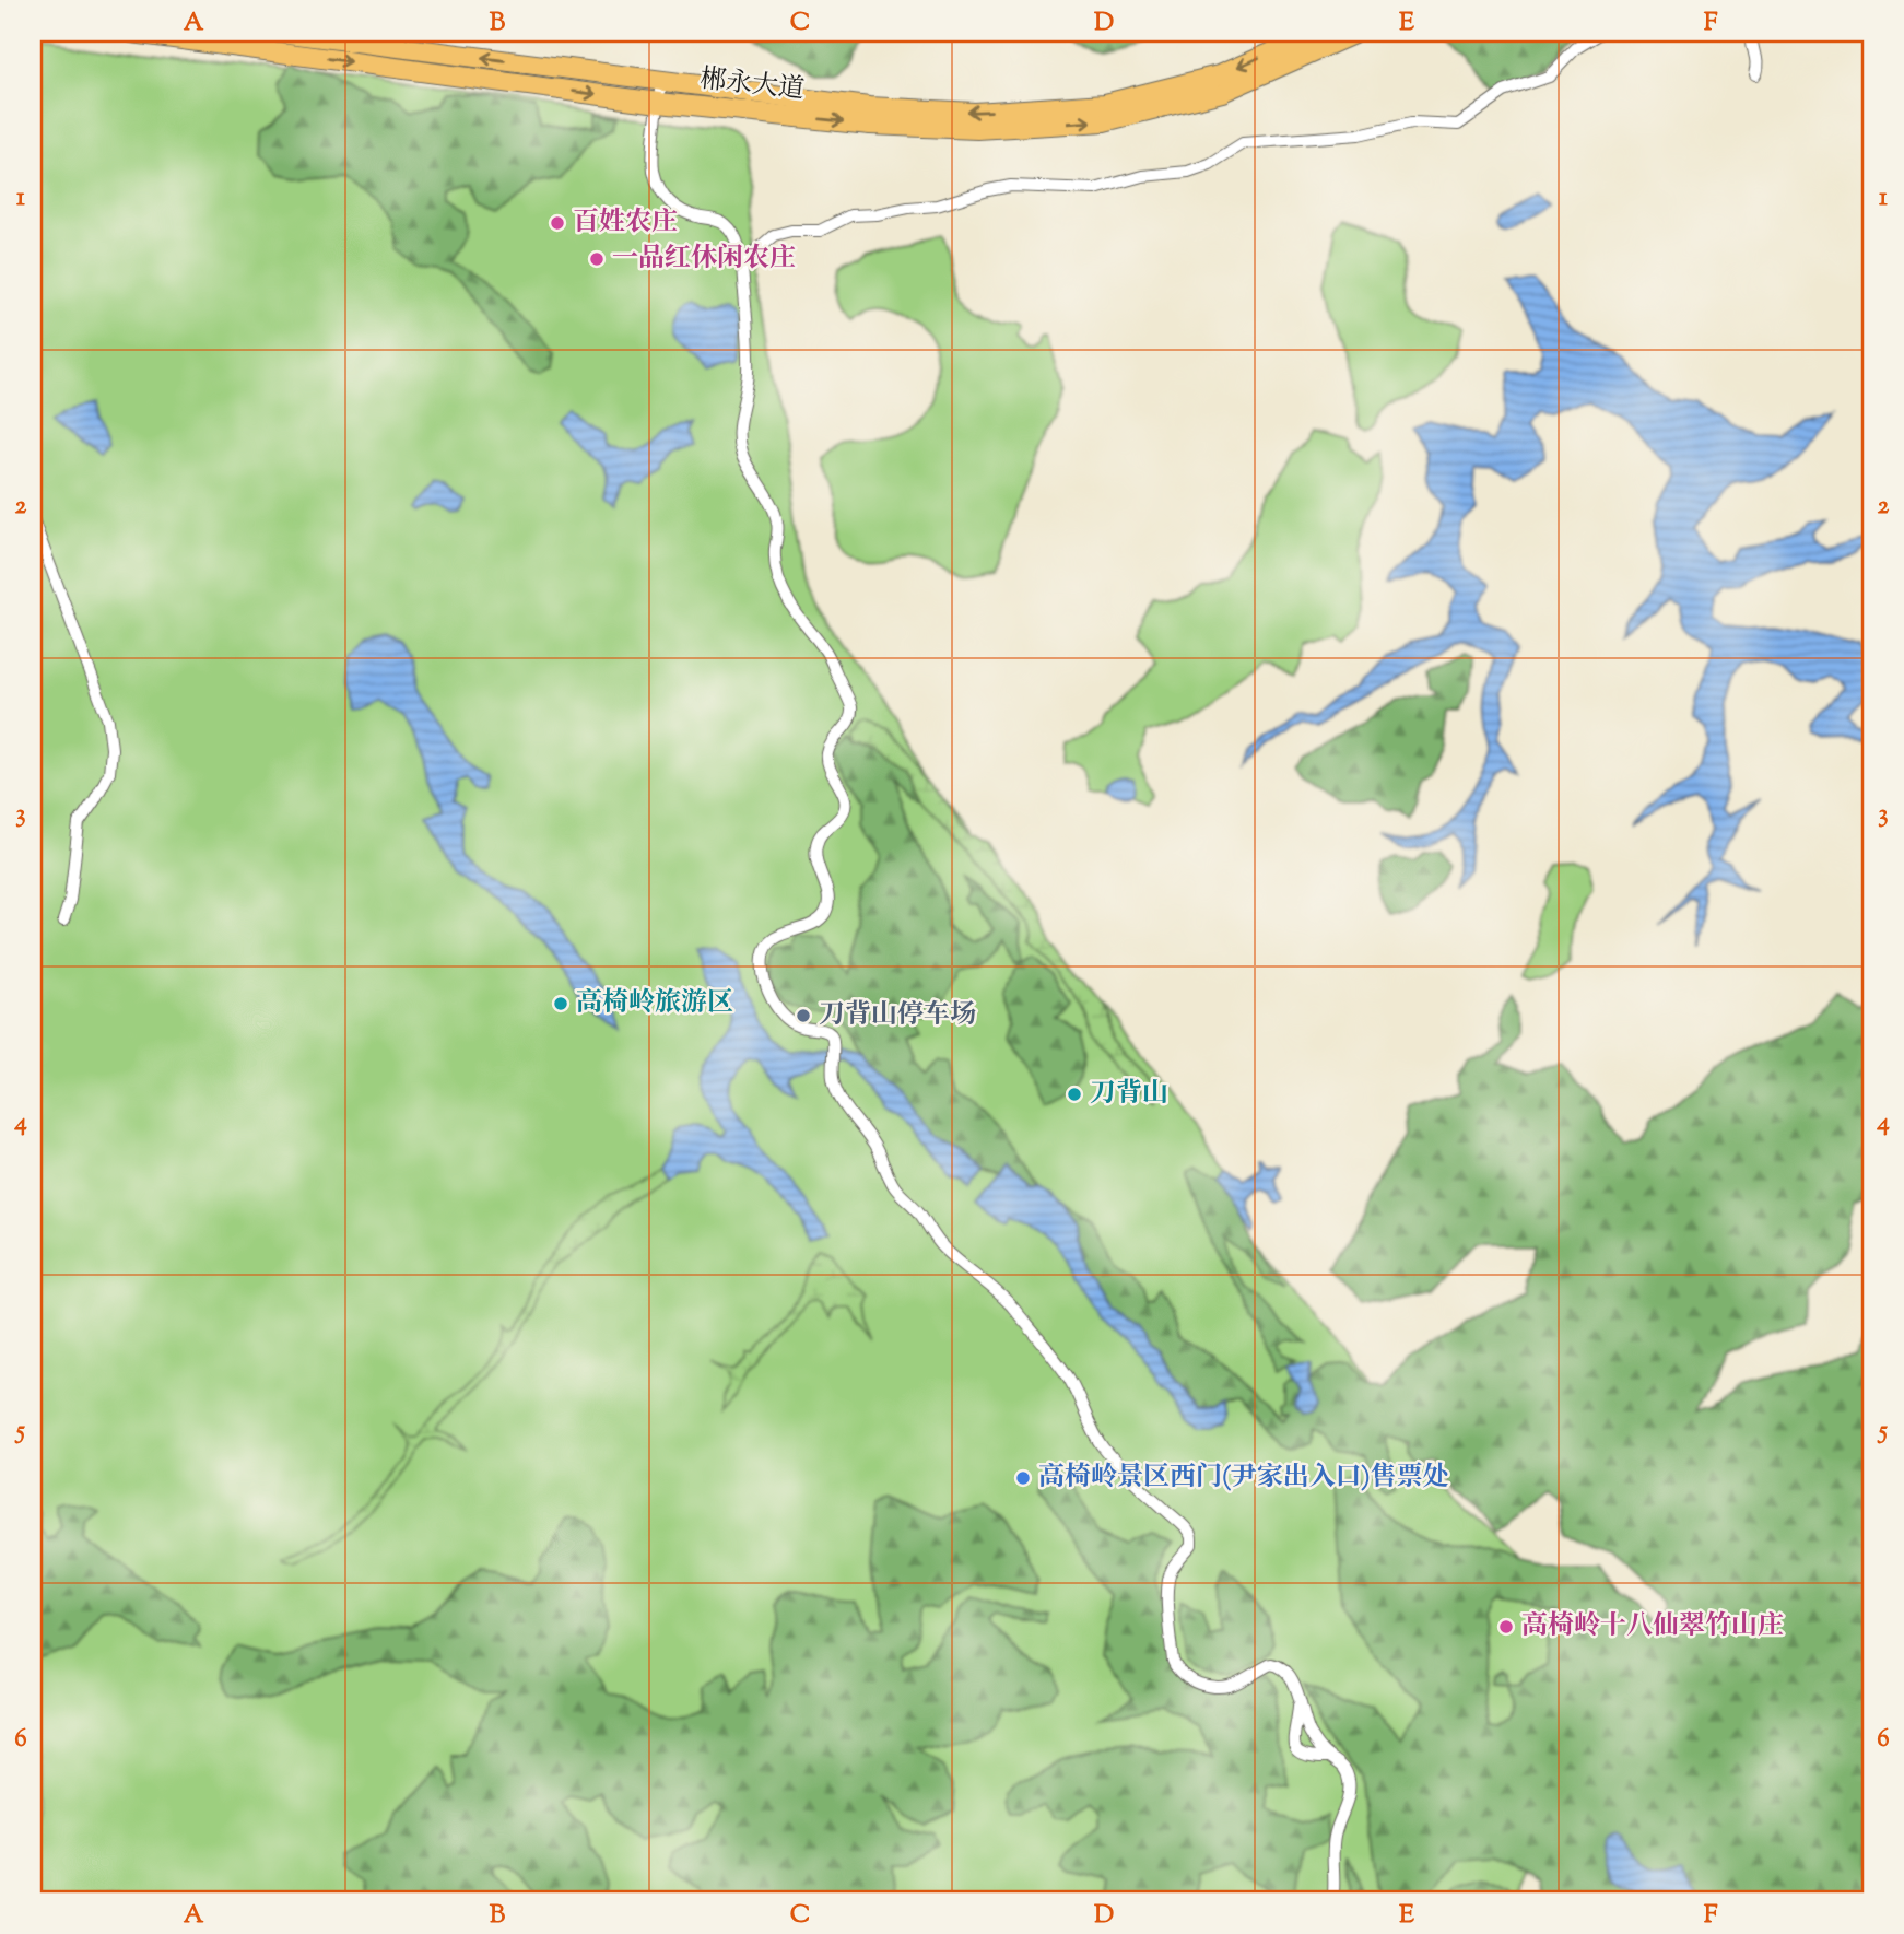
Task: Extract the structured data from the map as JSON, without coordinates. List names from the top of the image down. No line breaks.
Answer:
{"streets":{"highway":["郴永大道"]},"places":["百姓农庄","一品红休闲农庄","高椅岭旅游区","刀背山停车场","刀背山","高椅岭景区西门(尹家出入口)售票处","高椅岭十八仙翠竹山庄"],"grid":{"columns":["A","B","C","D","E","F"],"rows":["1","2","3","4","5","6"]}}
